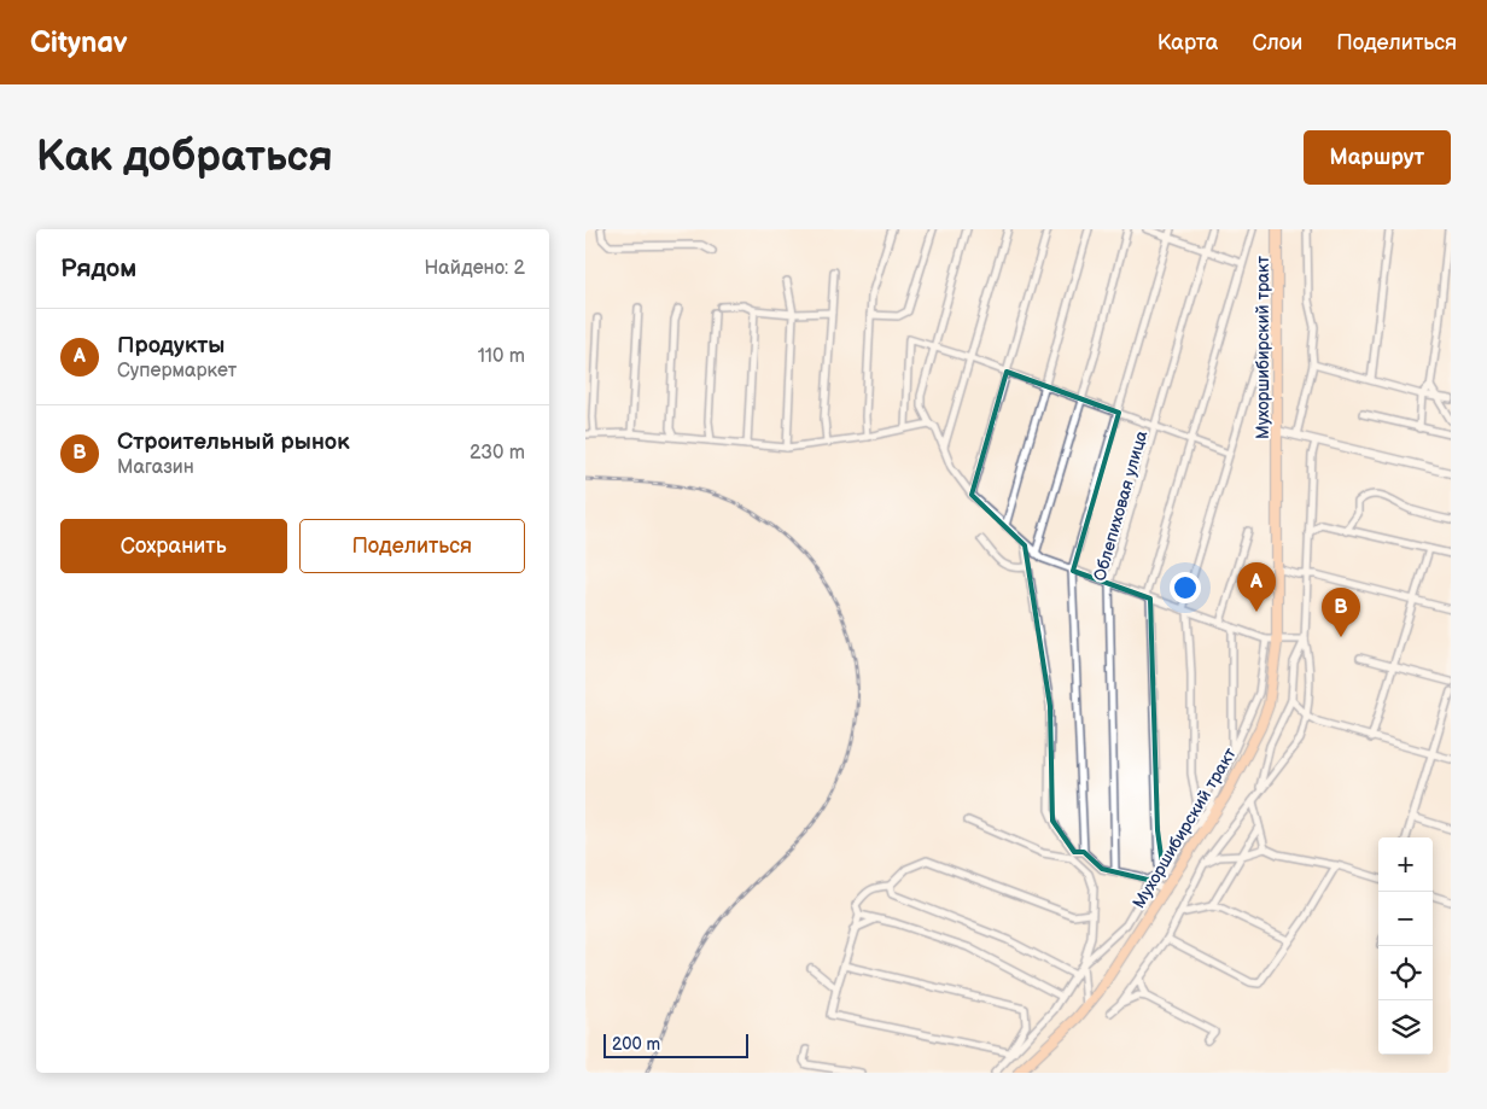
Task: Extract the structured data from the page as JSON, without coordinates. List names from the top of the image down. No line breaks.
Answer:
{"streets":{"main road":["Мухоршибирский тракт"],"street":["Облепиховая улица"]},"scale_bar":"200 m","page":{"header":"Citynav","nav":["Карта","Слои","Поделиться"],"buttons":["Маршрут",["Сохранить","Поделиться"]],"title":"Как добраться","heading":["Рядом","Найдено: 2"],"list":[{"mark":"A","name":"Продукты","note":"Супермаркет","value":"110 m"},{"mark":"B","name":"Строительный рынок","note":"Магазин","value":"230 m"}],"pins":["A","B"],"map_buttons":["+","−"],"scale":"200 m"}}
